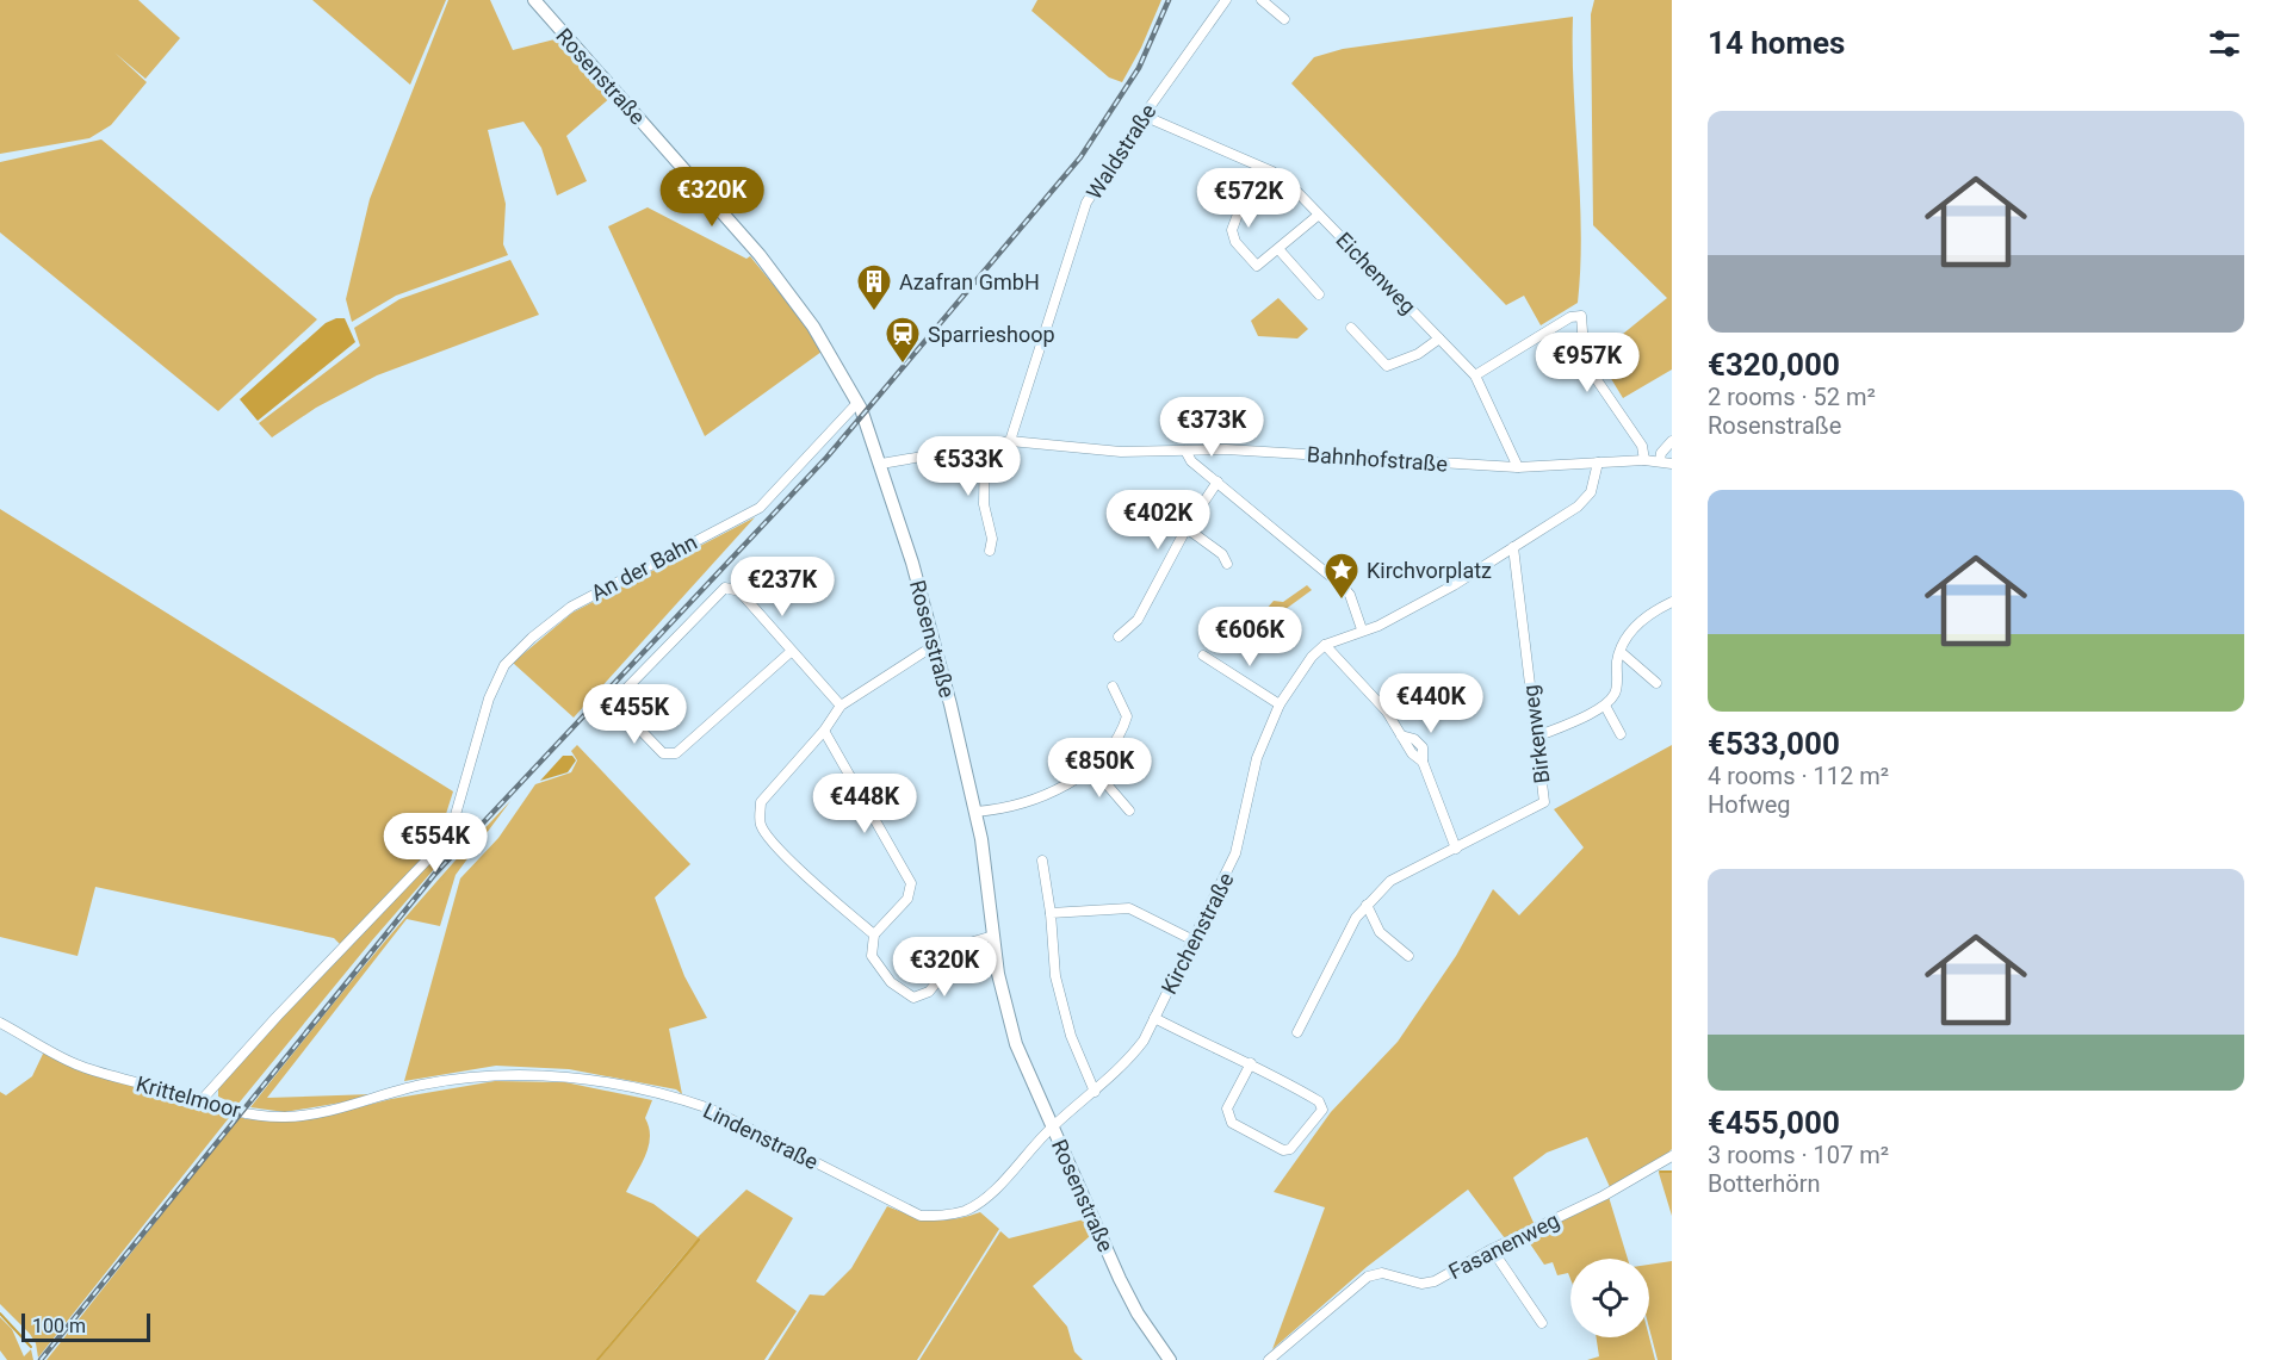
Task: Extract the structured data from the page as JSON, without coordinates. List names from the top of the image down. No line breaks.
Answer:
{"streets":{"main road":["Rosenstraße"],"street":["Waldstraße","Eichenweg","Bahnhofstraße","An der Bahn","Birkenweg","Kirchenstraße","Krittelmoor","Lindenstraße","Fasanenweg"]},"crossings":[["Rosenstraße","Bahnhofstraße"],["Rosenstraße","An der Bahn"],["Rosenstraße","Kirchenstraße"],["Rosenstraße","Lindenstraße"],["Waldstraße","Eichenweg"],["Waldstraße","Bahnhofstraße"],["Eichenweg","Bahnhofstraße"],["Bahnhofstraße","Kirchenstraße"],["An der Bahn","Krittelmoor"],["Birkenweg","Kirchenstraße"],["Kirchenstraße","Lindenstraße"],["Krittelmoor","Lindenstraße"]],"places":{"building":["Azafran GmbH"],"station":["Sparrieshoop"],"place":["Kirchvorplatz"]},"scale_bar":"100 m","page":{"heading":"14 homes","list":[{"name":"€320,000","note":"2 rooms · 52 m² · Rosenstraße"},{"name":"€533,000","note":"4 rooms · 112 m² · Hofweg"},{"name":"€455,000","note":"3 rooms · 107 m² · Botterhörn"}],"price":["€320K","€572K","€957K","€373K","€533K","€402K","€237K","€606K","€440K","€455K","€850K","€448K","€554K","€320K"],"scale":"100 m"}}
